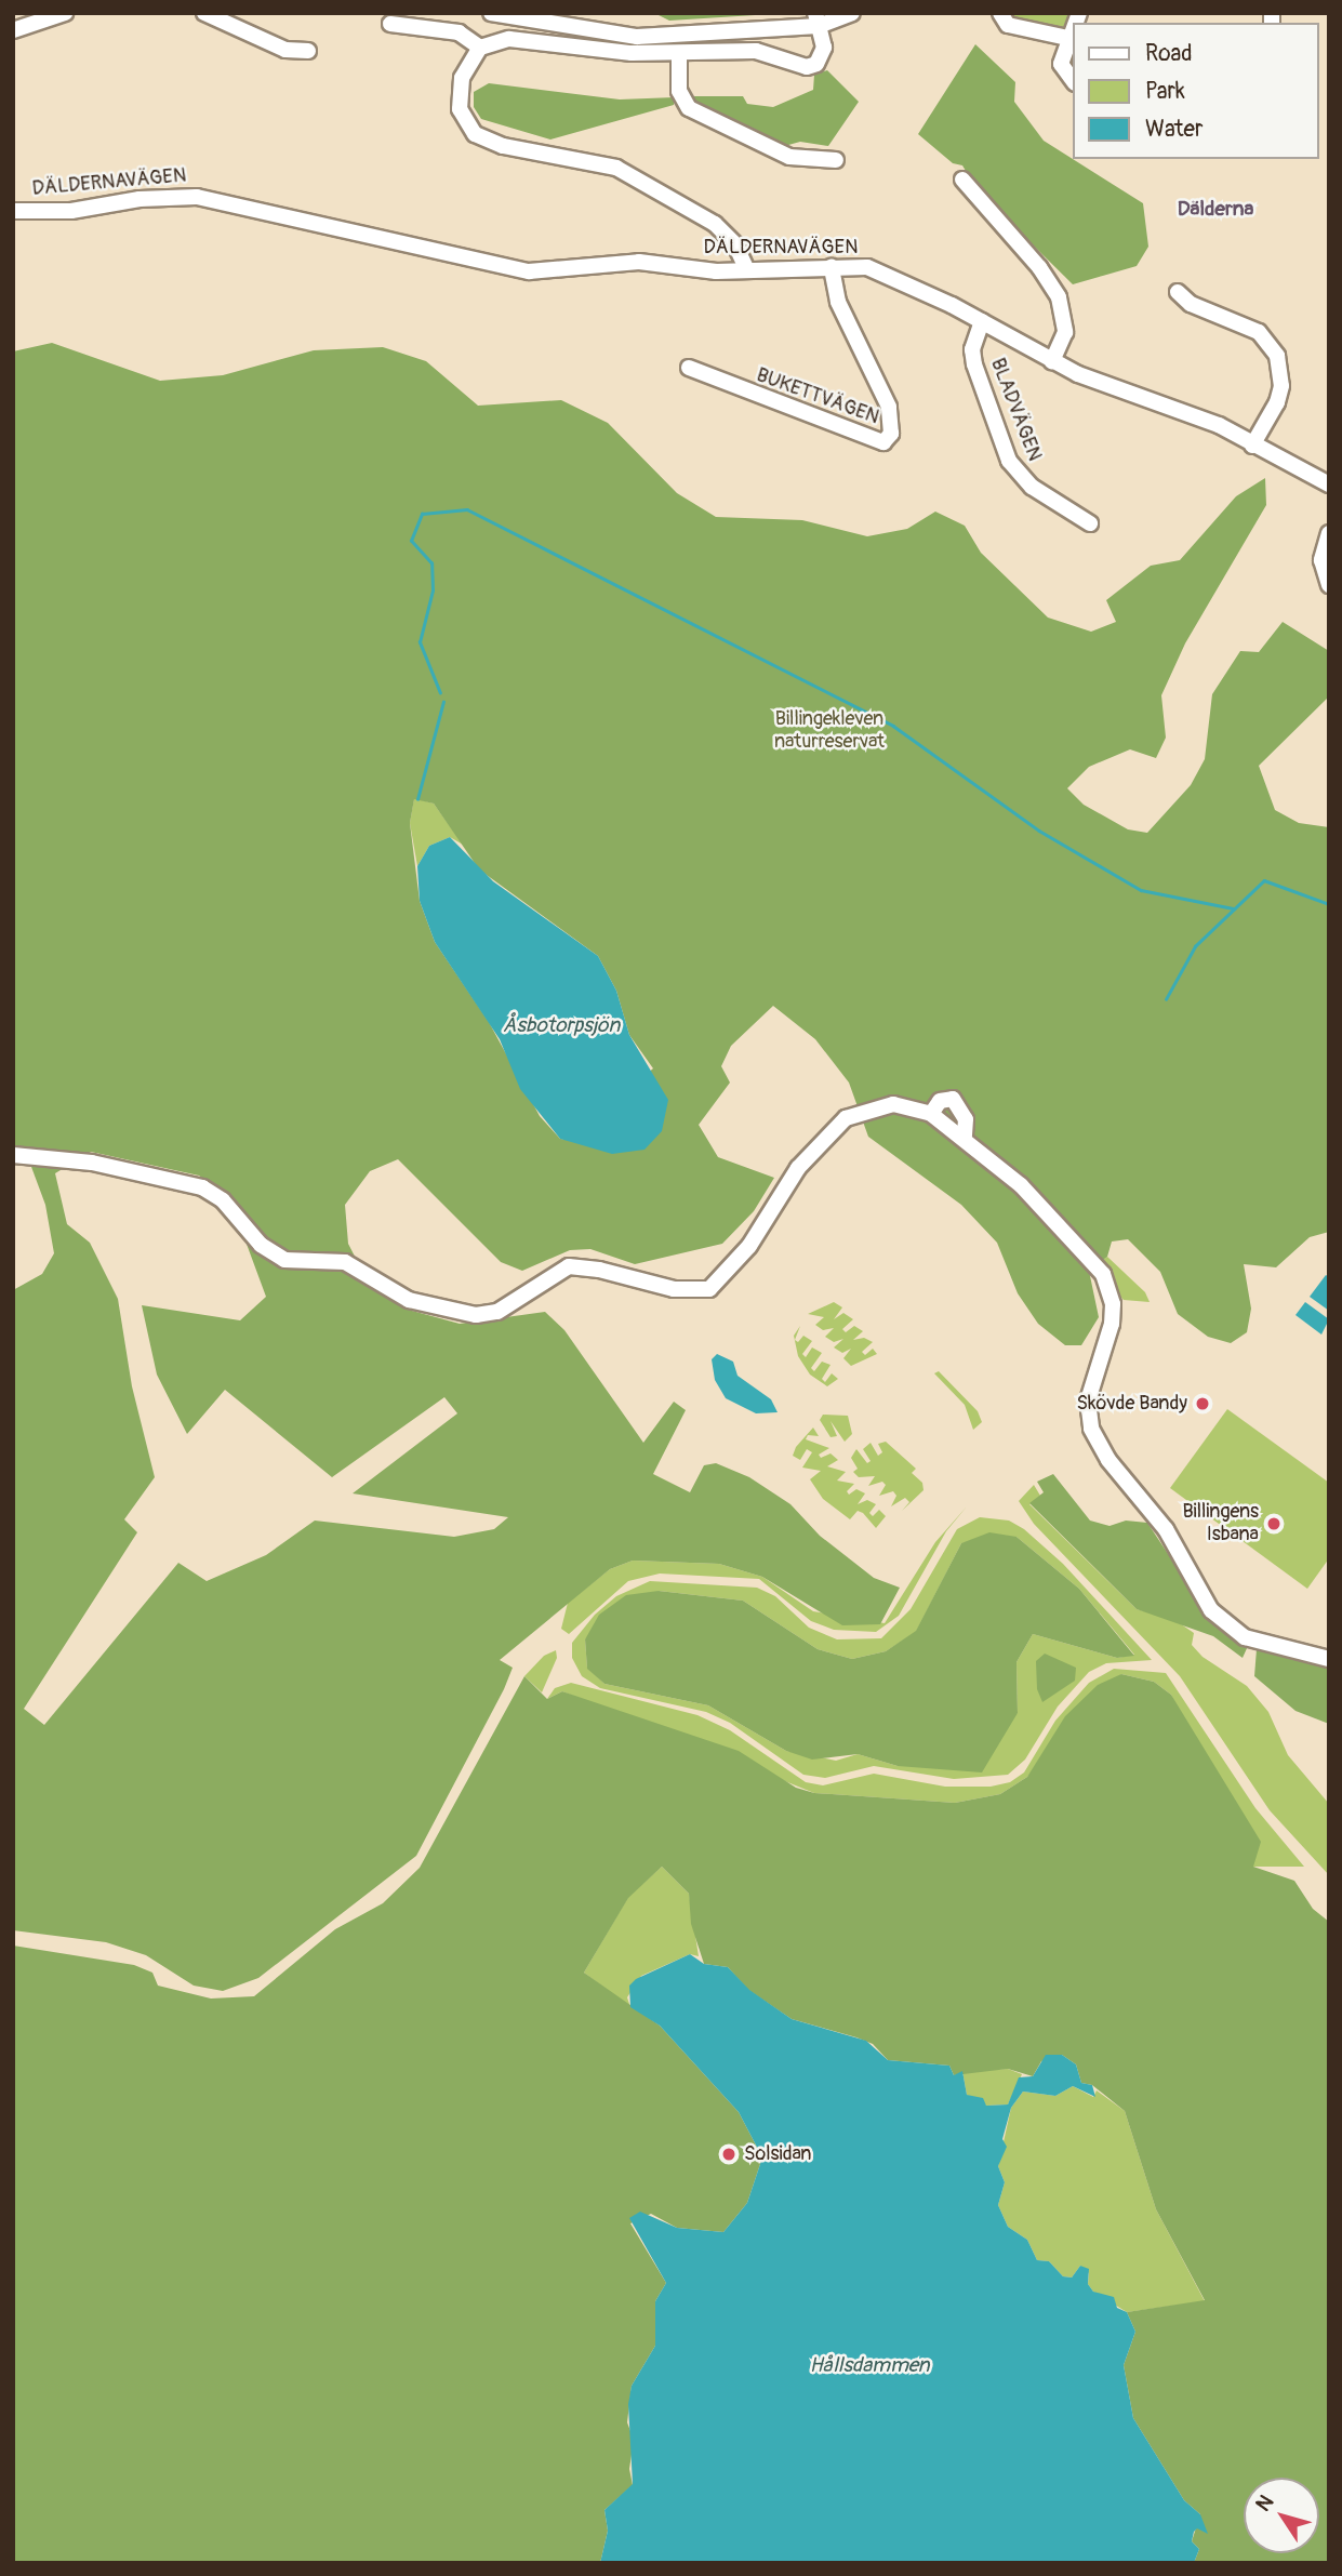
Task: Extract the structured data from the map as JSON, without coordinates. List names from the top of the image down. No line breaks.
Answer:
{"streets":{"street":["DÄLDERNAVÄGEN","BUKETTVÄGEN","BLADVÄGEN"]},"crossings":[["DÄLDERNAVÄGEN","BUKETTVÄGEN"],["DÄLDERNAVÄGEN","BLADVÄGEN"]],"districts":["Dälderna"],"water":["Åsbotorpsjön","Hållsdammen"],"parks":["Billingekleven naturreservat"],"places":["Skövde Bandy","Billingens Isbana","Solsidan"],"legend":["Road","Park","Water"],"north":"top left"}
